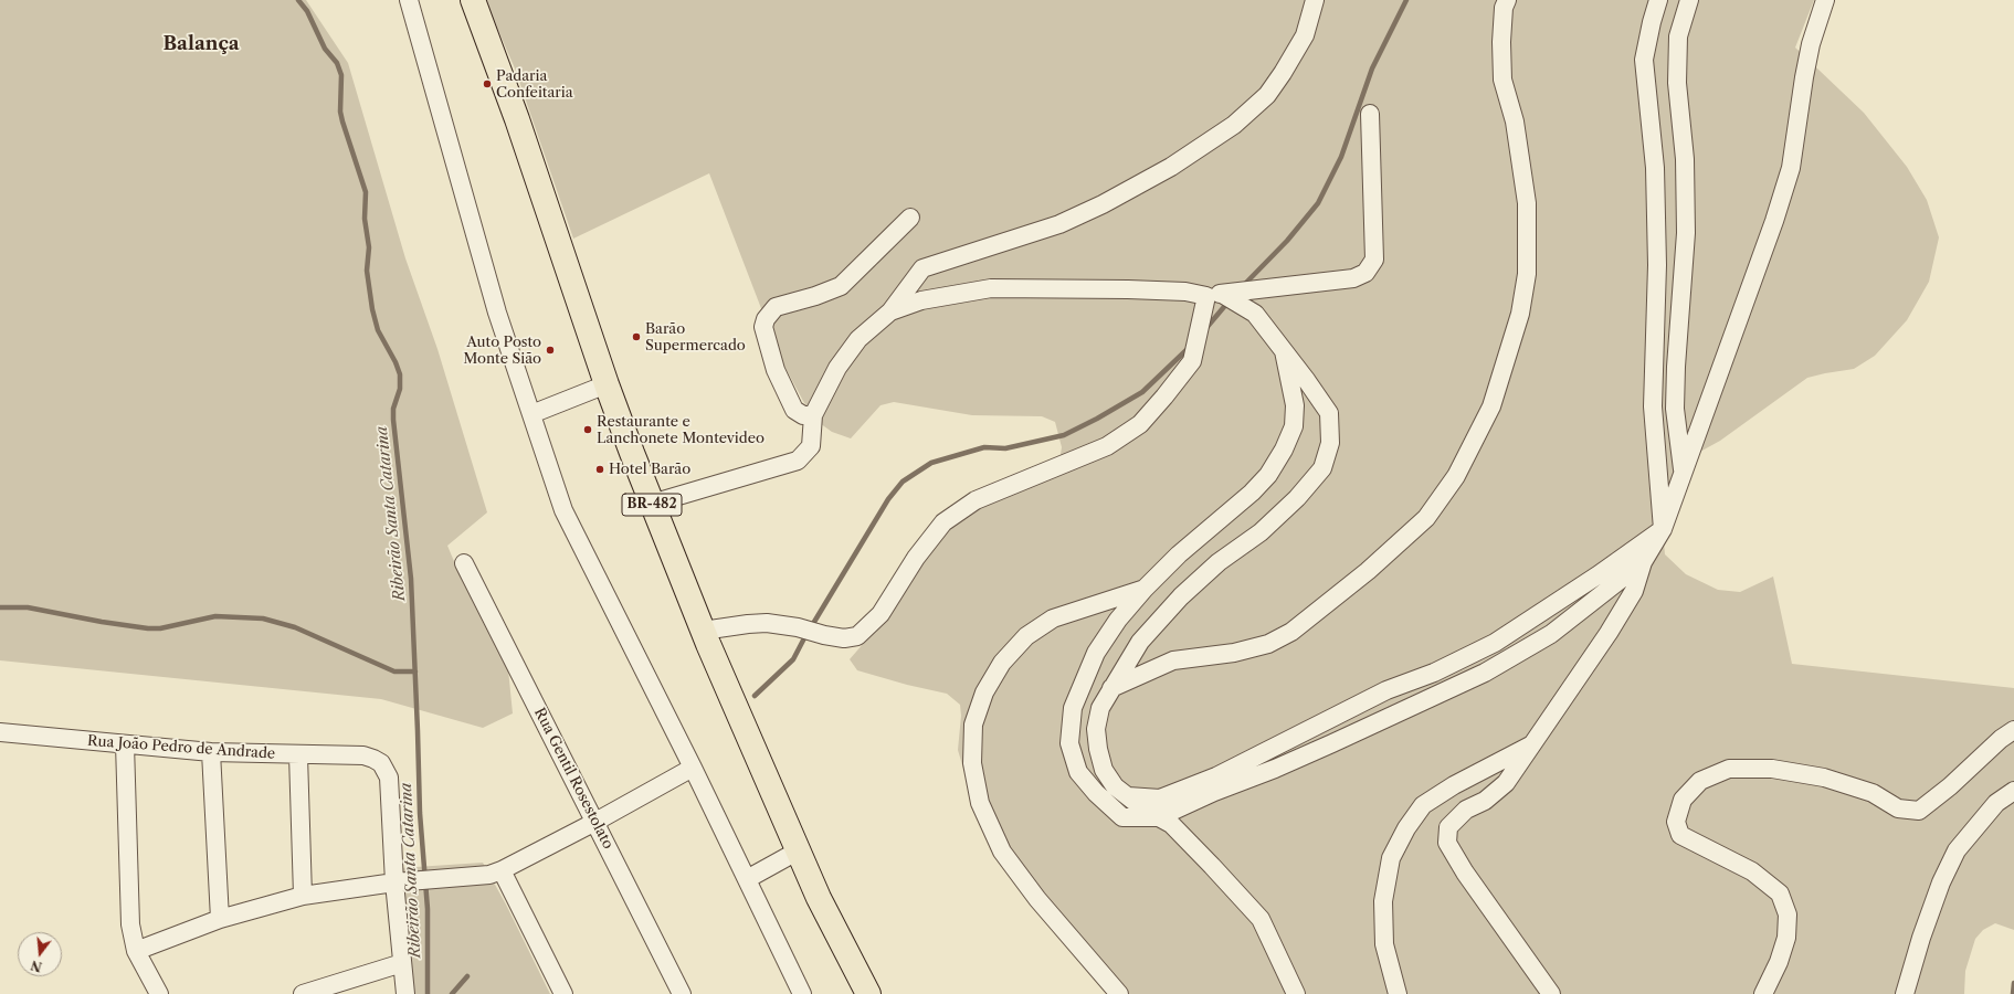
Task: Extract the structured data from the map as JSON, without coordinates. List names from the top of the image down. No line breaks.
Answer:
{"streets":{"highway":["BR-482"],"street":["Rua João Pedro de Andrade","Rua Gentil Rosestolato"]},"districts":["Balança"],"water":["Ribeirão Santa Catarina"],"places":["Padaria Confeitaria","Barão Supermercado","Auto Posto Monte Sião","Restaurante e Lanchonete Montevideo","Hotel Barão"],"north":"bottom"}
